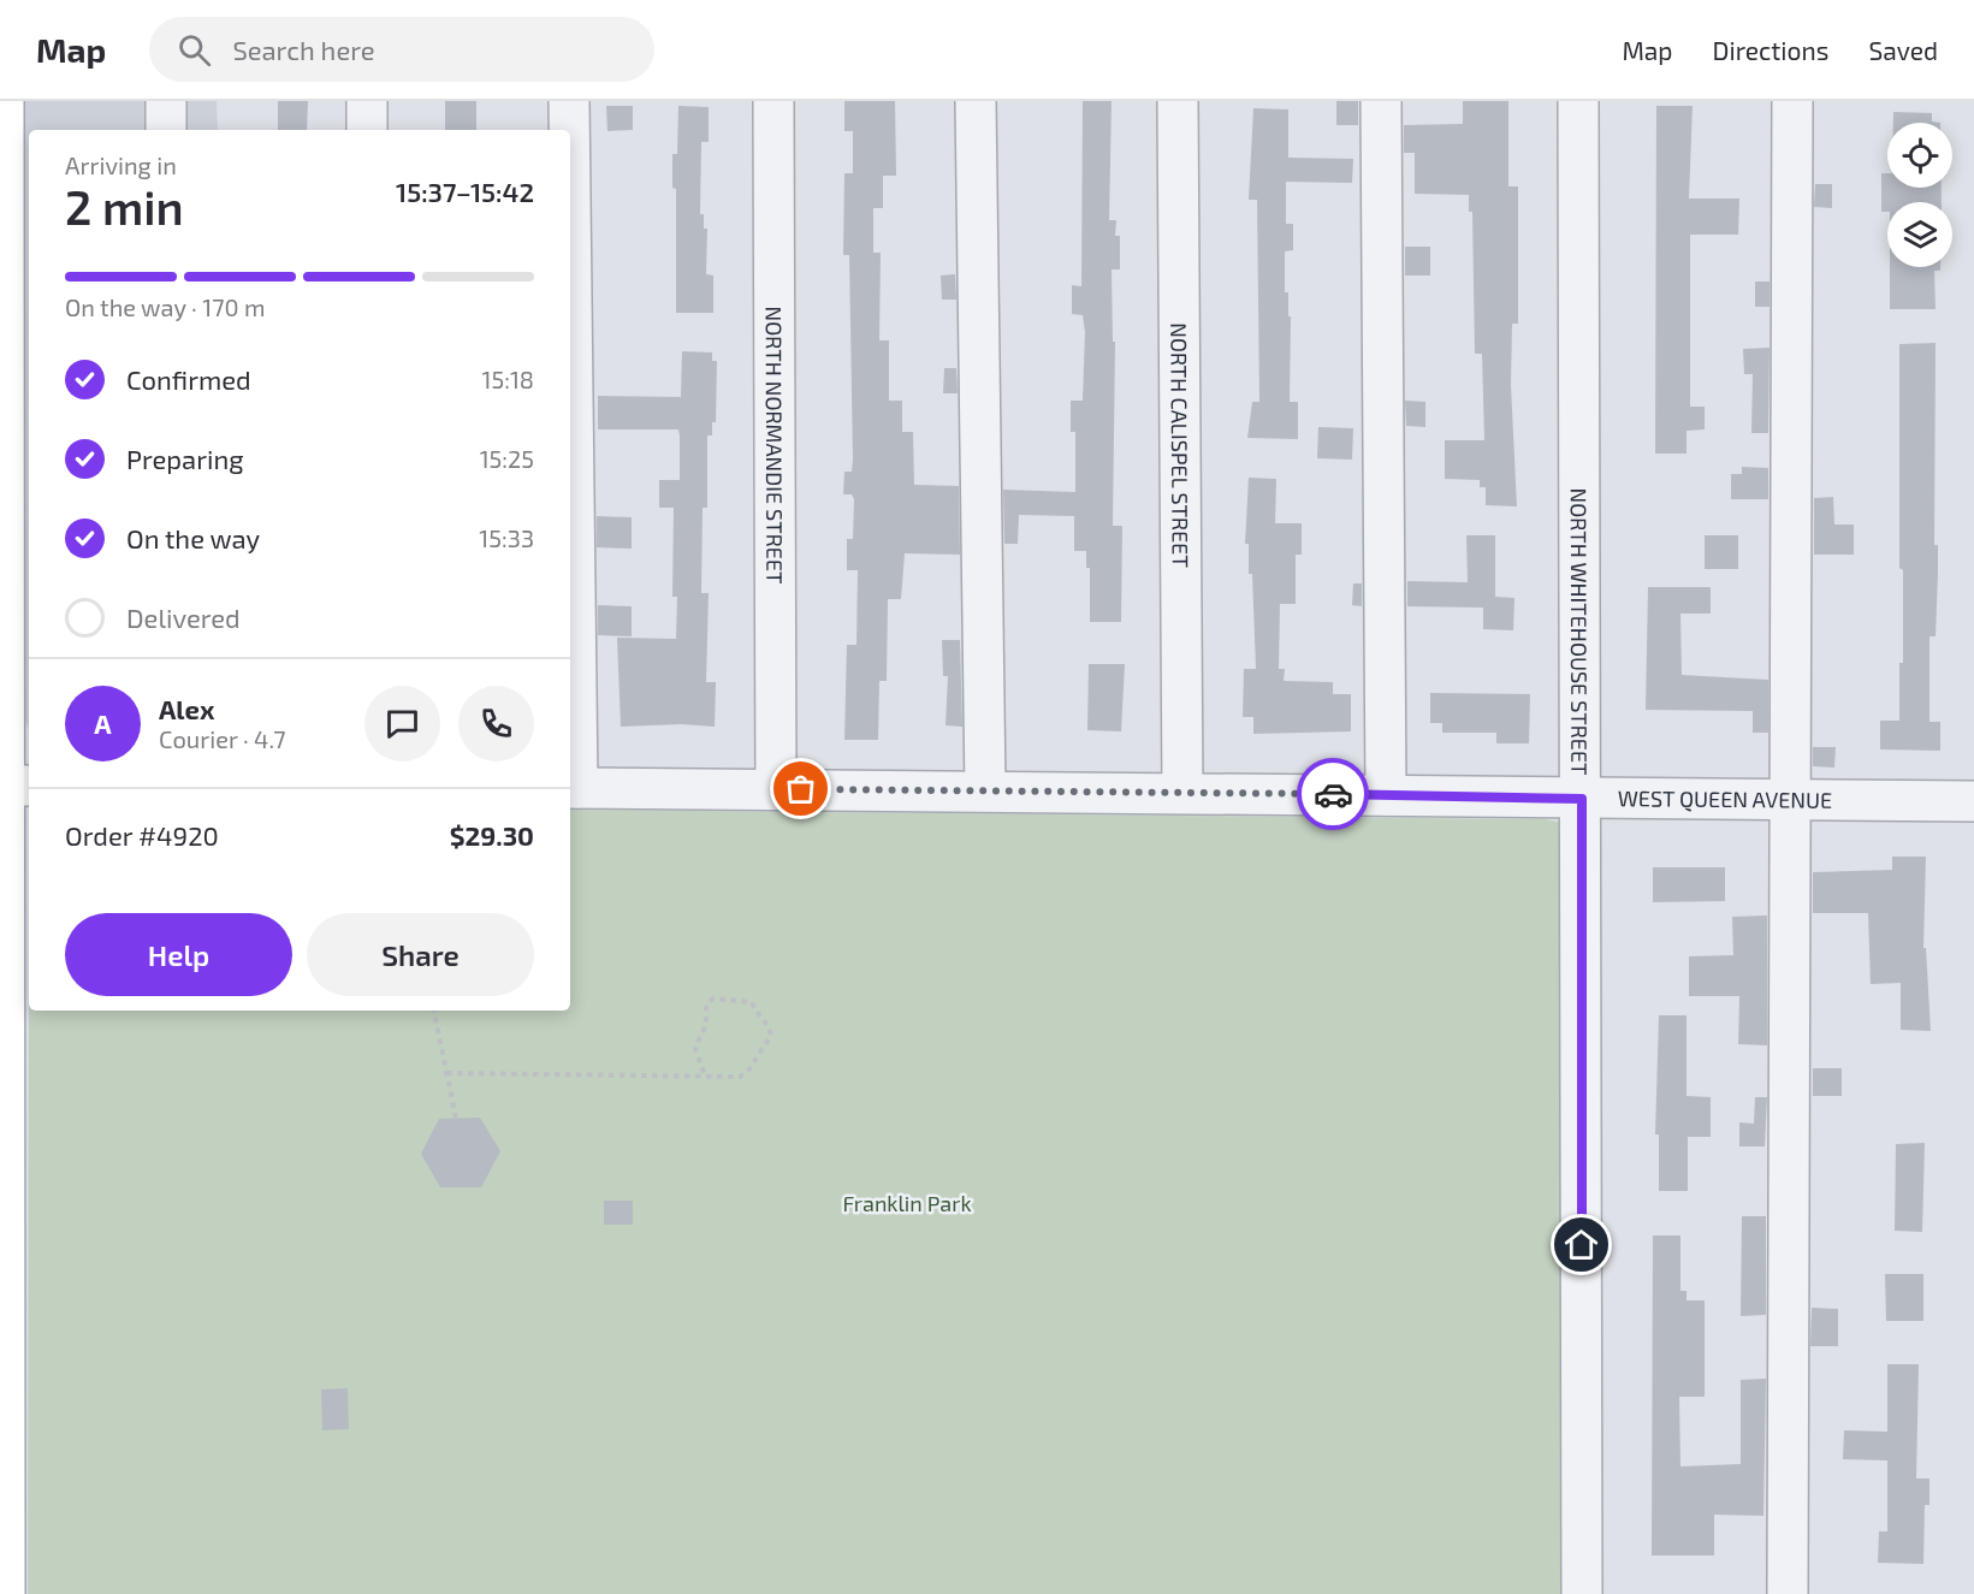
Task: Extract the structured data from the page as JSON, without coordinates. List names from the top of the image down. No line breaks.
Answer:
{"streets":{"street":["NORTH NORMANDIE STREET","NORTH CALISPEL STREET","NORTH WHITEHOUSE STREET","WEST QUEEN AVENUE"]},"crossings":[["NORTH NORMANDIE STREET","WEST QUEEN AVENUE"],["NORTH CALISPEL STREET","WEST QUEEN AVENUE"],["NORTH WHITEHOUSE STREET","WEST QUEEN AVENUE"]],"parks":["Franklin Park"],"page":{"header":"Map","search":"Search here","nav":["Map","Directions","Saved"],"heading":["2 min","Arriving in","15:37–15:42"],"panel":["Alex","Courier · 4.7","Order #4920","$29.30"],"bar":"On the way · 170 m","list":[["Confirmed","15:18"],["Preparing","15:25"],["On the way","15:33"],"Delivered"],"round":"A","buttons":["Help","Share"]}}
